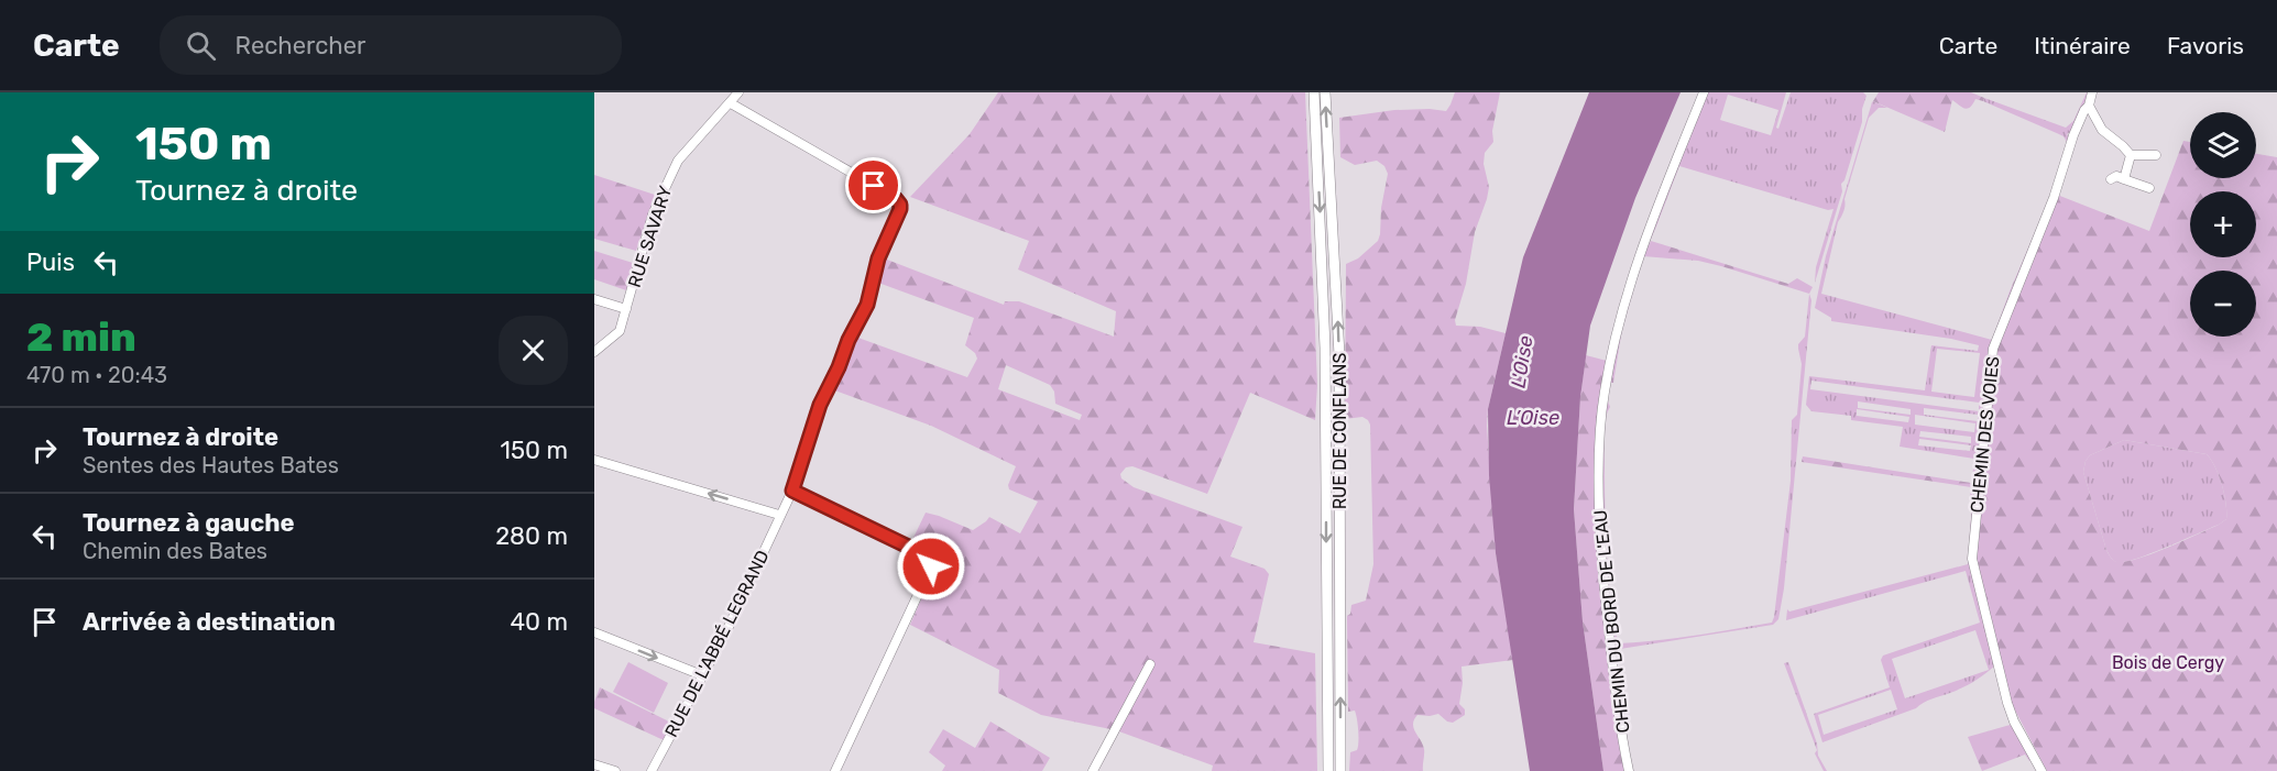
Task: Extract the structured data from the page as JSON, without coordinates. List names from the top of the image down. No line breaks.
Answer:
{"streets":{"main road":["RUE DE CONFLANS"],"street":["RUE SAVARY","CHEMIN DES VOIES","CHEMIN DU BORD DE L'EAU","RUE DE L'ABBÉ LEGRAND"]},"crossings":[["RUE SAVARY","RUE DE L'ABBÉ LEGRAND"]],"water":["L'Oise","L’Oise"],"parks":["Bois de Cergy"],"page":{"header":"Carte","search":"Rechercher","nav":["Carte","Itinéraire","Favoris"],"turn":["150 m","Tournez à droite"],"map_buttons":["+","−"],"then":"Puis","heading":["2 min","470 m · 20:43"],"list":[{"name":"Tournez à droite","note":"Sentes des Hautes Bates","value":"150 m"},{"name":"Tournez à gauche","note":"Chemin des Bates","value":"280 m"},{"name":"Arrivée à destination","value":"40 m"}]}}
